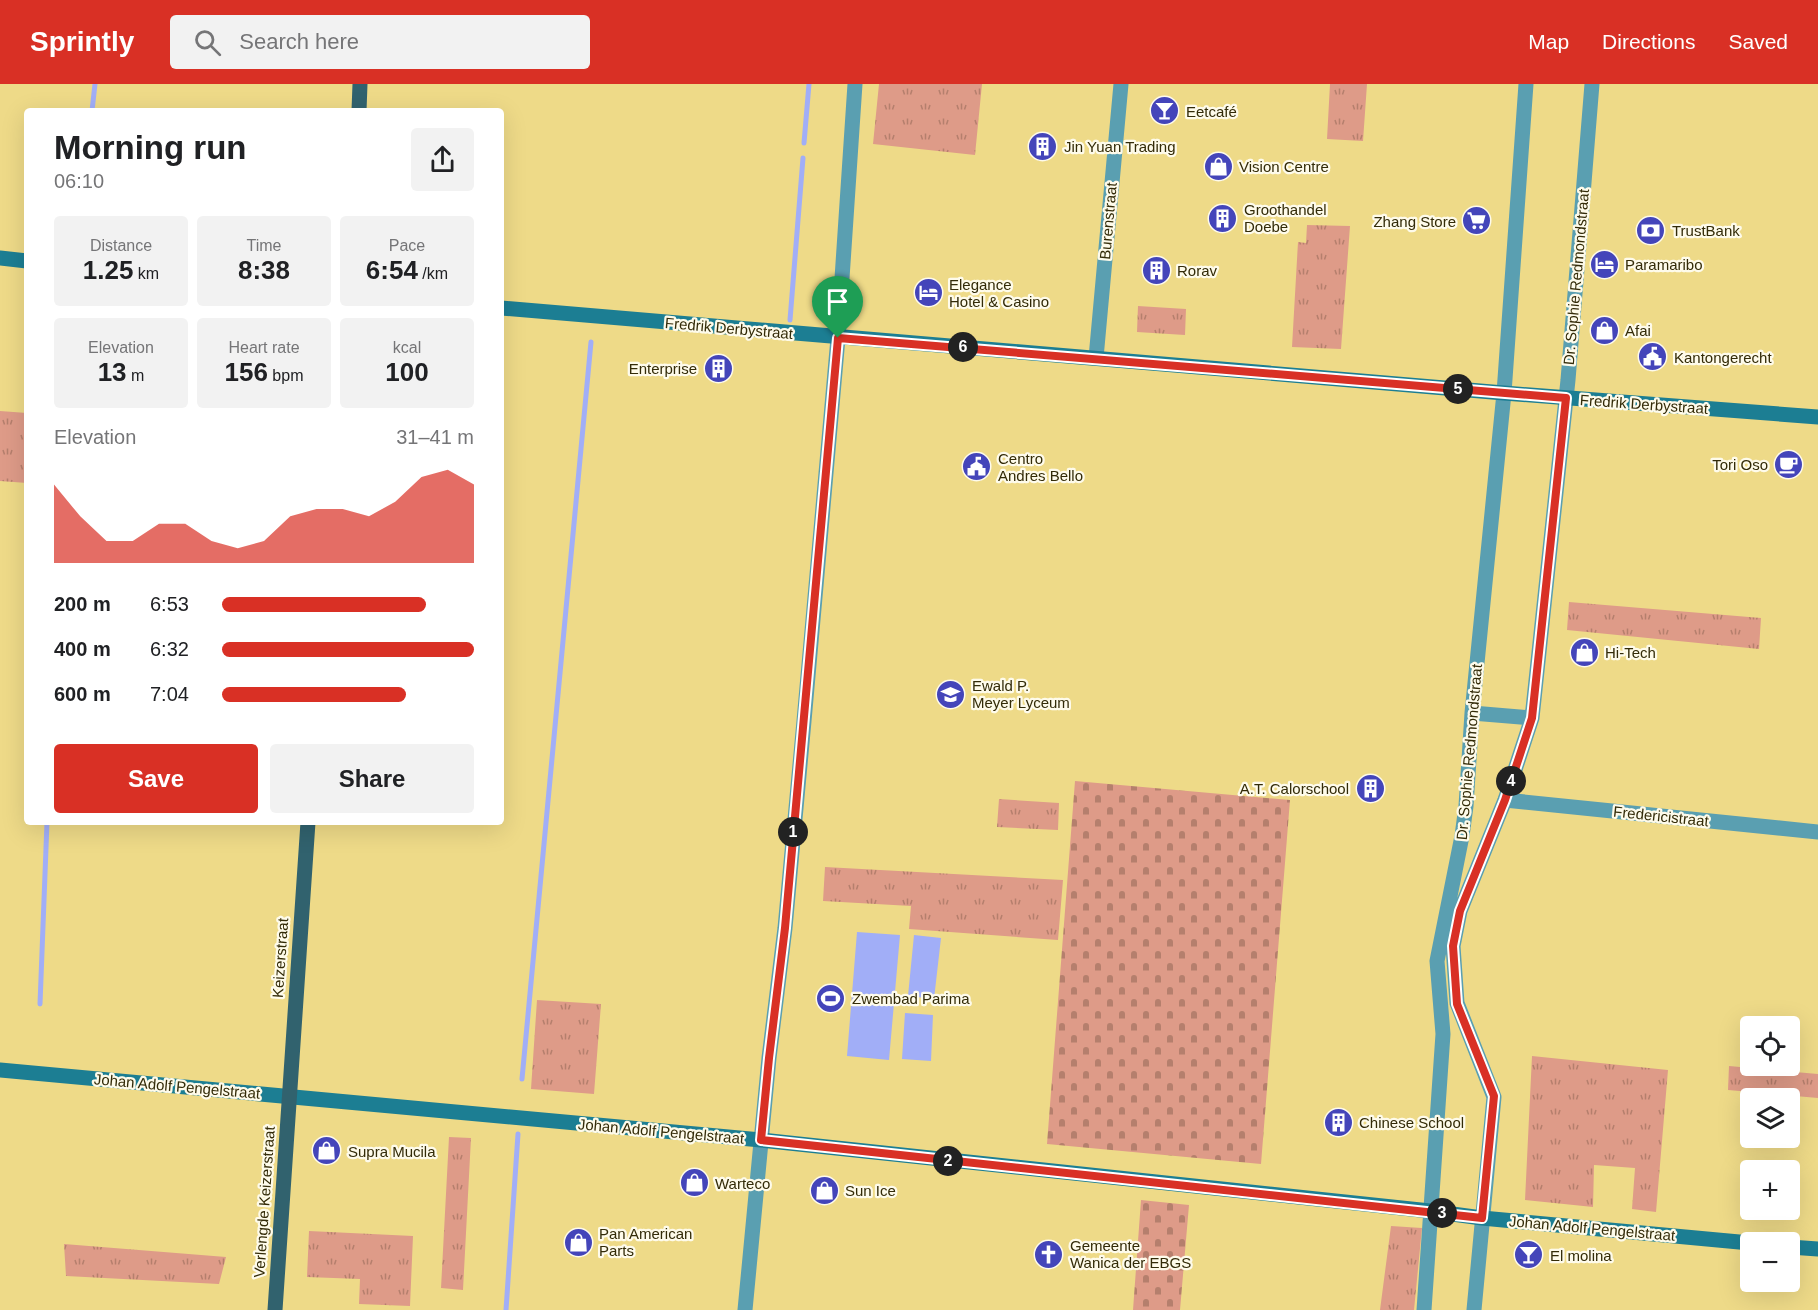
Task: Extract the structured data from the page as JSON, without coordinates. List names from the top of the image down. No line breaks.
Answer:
{"streets":{"main road":["Fredrik Derbystraat","Keizerstraat","Johan Adolf Pengelstraat","Verlengde Keizerstraat"],"street":["Burenstraat","Dr. Sophie Redmondstraat","Fredericistraat"]},"crossings":[["Burenstraat","Fredrik Derbystraat"],["Dr. Sophie Redmondstraat","Fredrik Derbystraat"],["Dr. Sophie Redmondstraat","Fredericistraat"],["Dr. Sophie Redmondstraat","Johan Adolf Pengelstraat"],["Keizerstraat","Johan Adolf Pengelstraat"],["Keizerstraat","Verlengde Keizerstraat"],["Johan Adolf Pengelstraat","Verlengde Keizerstraat"]],"places":{"bar":["Eetcafé","El molina"],"building":["Jin Yuan Trading","Groothandel Doebe","Rorav","Enterprise","A.T. Calorschool","Chinese School"],"shop":["Vision Centre","Afai","Hi-Tech","Supra Mucila","Warteco","Sun Ice","Pan American Parts"],"supermarket":["Zhang Store"],"bank":["TrustBank"],"hotel":["Paramaribo","Elegance Hotel & Casino"],"public building":["Kantongerecht","Centro Andres Bello"],"cafe":["Tori Oso"],"school or university":["Ewald P. Meyer Lyceum"],"sports":["Zwembad Parima"],"church":["Gemeente Wanica der EBGS"]},"page":{"header":"Sprintly","search":"Search here","nav":["Map","Directions","Saved"],"heading":["Morning run","06:10"],"stats":[["Distance","1.25 km"],["Time","8:38"],["Pace","6:54 /km"],["Elevation","13 m"],["Heart rate","156 bpm"],["kcal","100"]],"pins":["6","5","4","1","2","3"],"chart":["Elevation","31–41 m"],"list":[{"name":"200 m","note":"6:53"},{"name":"400 m","note":"6:32"},{"name":"600 m","note":"7:04"}],"buttons":["Save","Share"],"map_buttons":["+","−"]}}
